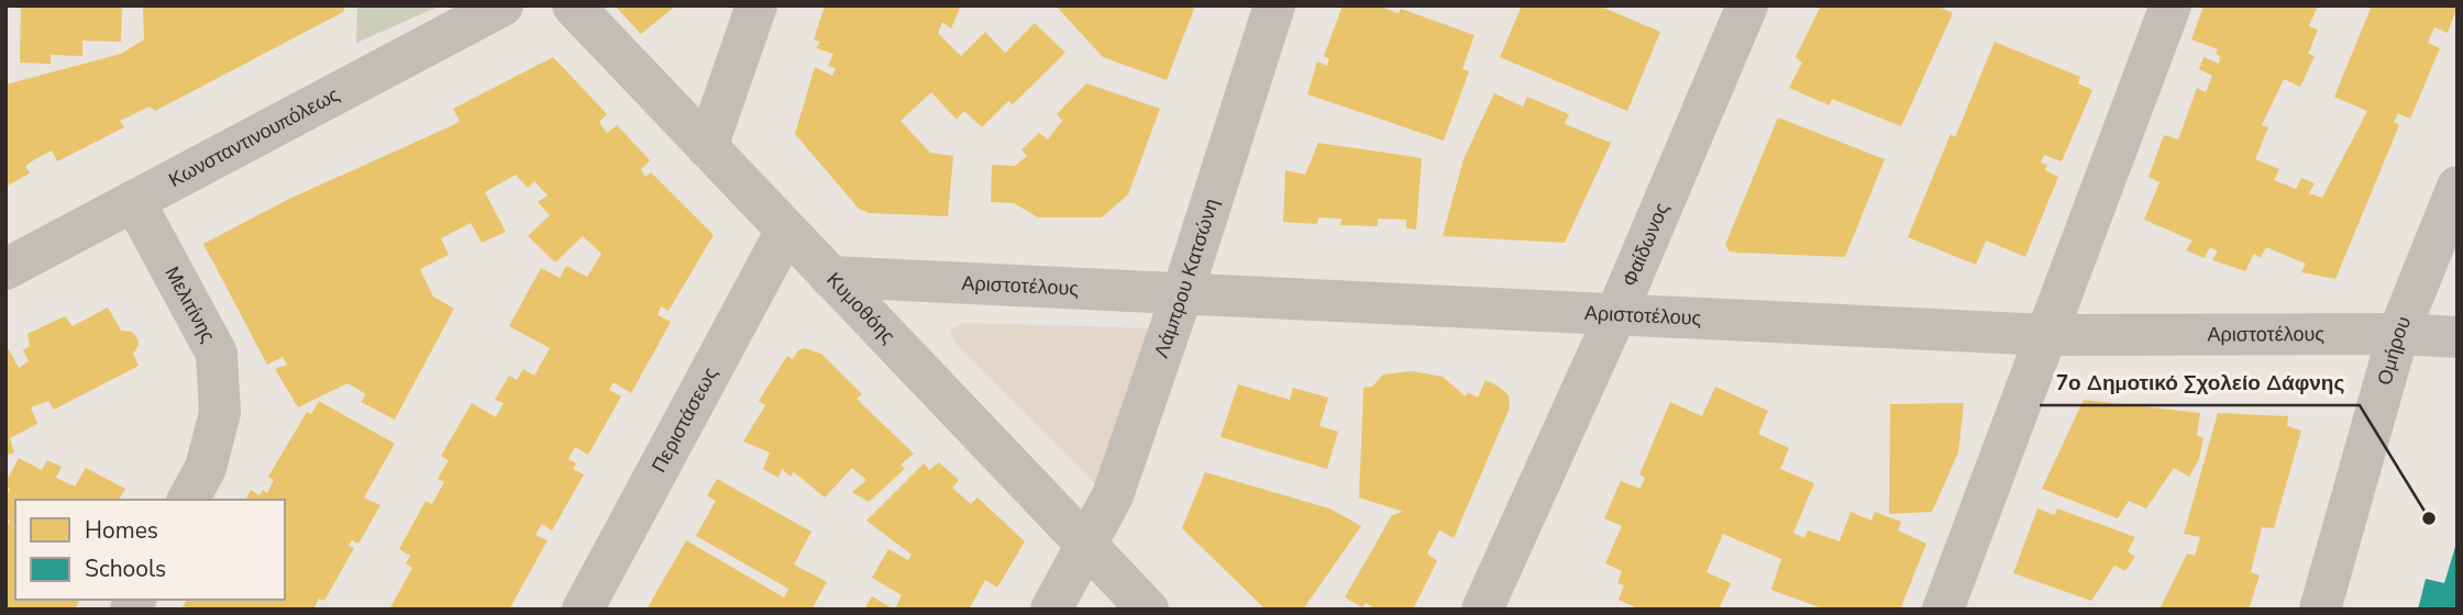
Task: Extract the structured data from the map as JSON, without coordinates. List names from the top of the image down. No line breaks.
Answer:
{"streets":{"street":["Κωνσταντινουπόλεως","Φαίδωνος","Λάμπρου Κατσώνη","Αριστοτέλους","Μελιτίνης","Κυμοθόης","Ομήρου","Περιστάσεως"]},"crossings":[["Κωνσταντινουπόλεως","Μελιτίνης"],["Φαίδωνος","Αριστοτέλους"],["Λάμπρου Κατσώνη","Αριστοτέλους"],["Λάμπρου Κατσώνη","Κυμοθόης"],["Αριστοτέλους","Κυμοθόης"],["Αριστοτέλους","Ομήρου"],["Κυμοθόης","Περιστάσεως"]],"places":["7ο Δημοτικό Σχολείο Δάφνης"],"legend":["Homes","Schools"]}
